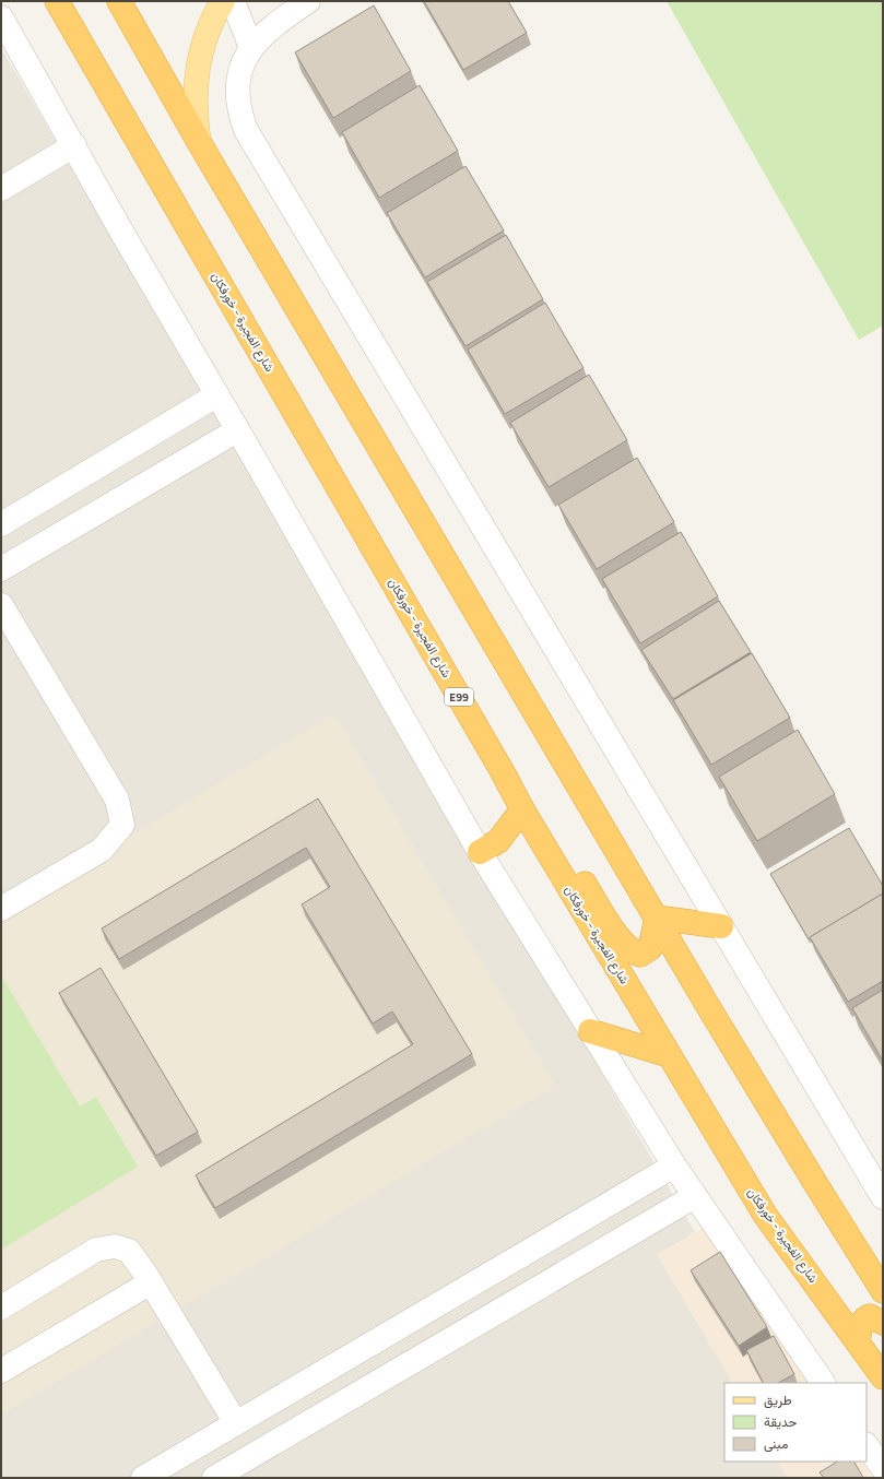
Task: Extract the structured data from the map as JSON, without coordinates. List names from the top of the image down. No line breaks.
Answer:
{"streets":{"highway":["شارع الفجيرة - خورفكان","E99"]},"legend":["طريق","حديقة","مبنى"]}
